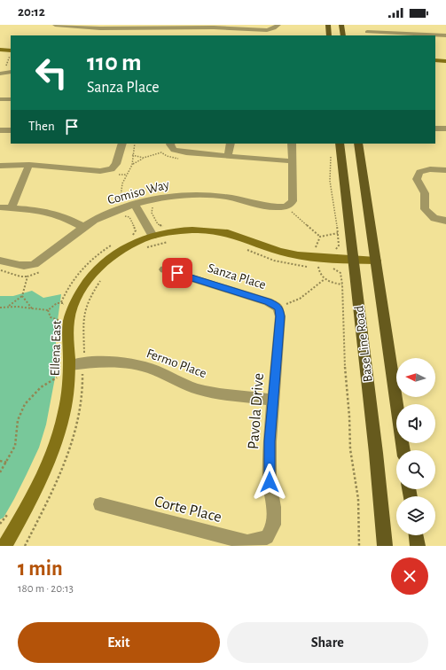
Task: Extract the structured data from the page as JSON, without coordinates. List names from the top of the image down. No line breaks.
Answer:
{"streets":{"main road":["Base Line Road"],"street":["Comiso Way","Sanza Place","Ellena East","Fermo Place","Pavola Drive","Corte Place"]},"crossings":[["Sanza Place","Pavola Drive"],["Base Line Road","Ellena East"],["Ellena East","Fermo Place"],["Fermo Place","Pavola Drive"],["Pavola Drive","Corte Place"]],"north":"left","page":{"status":"20:12","turn":["110 m","Sanza Place"],"then":"Then","heading":["1 min","180 m · 20:13"],"buttons":["Exit","Share"]}}
